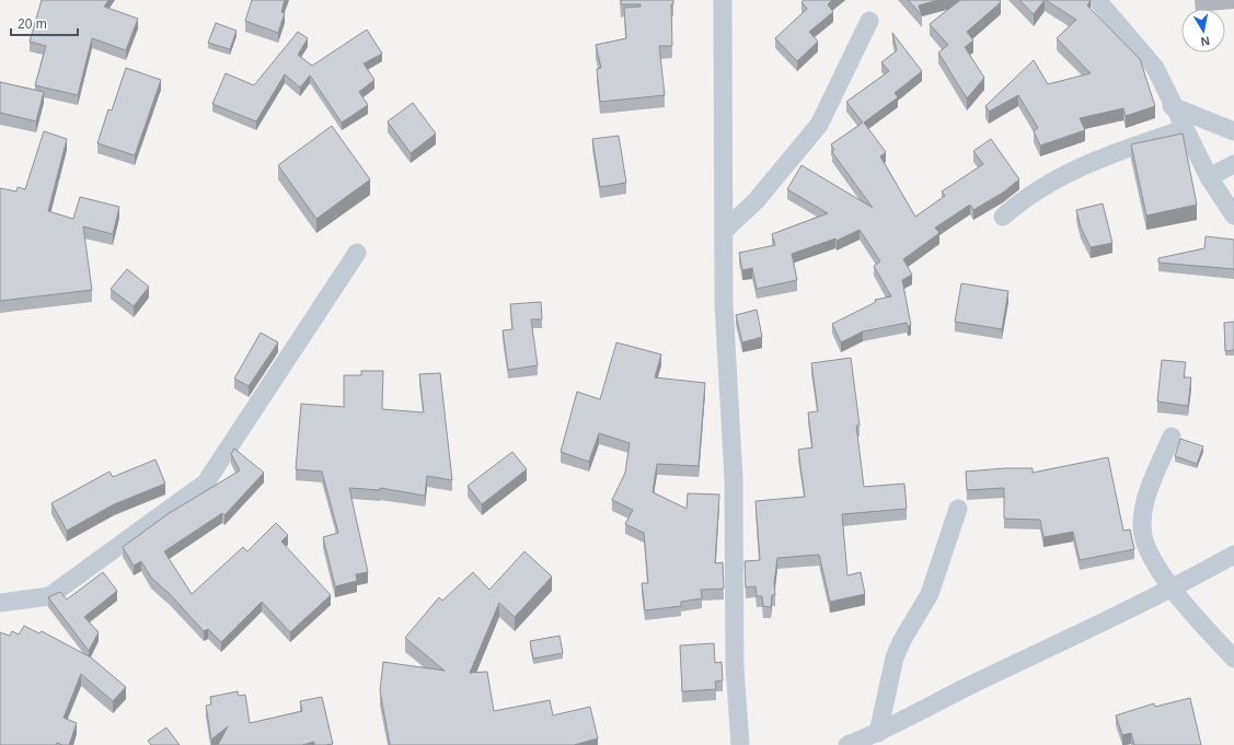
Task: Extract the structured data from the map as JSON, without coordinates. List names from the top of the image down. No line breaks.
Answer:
{"scale_bar":"20 m","north":"bottom"}
